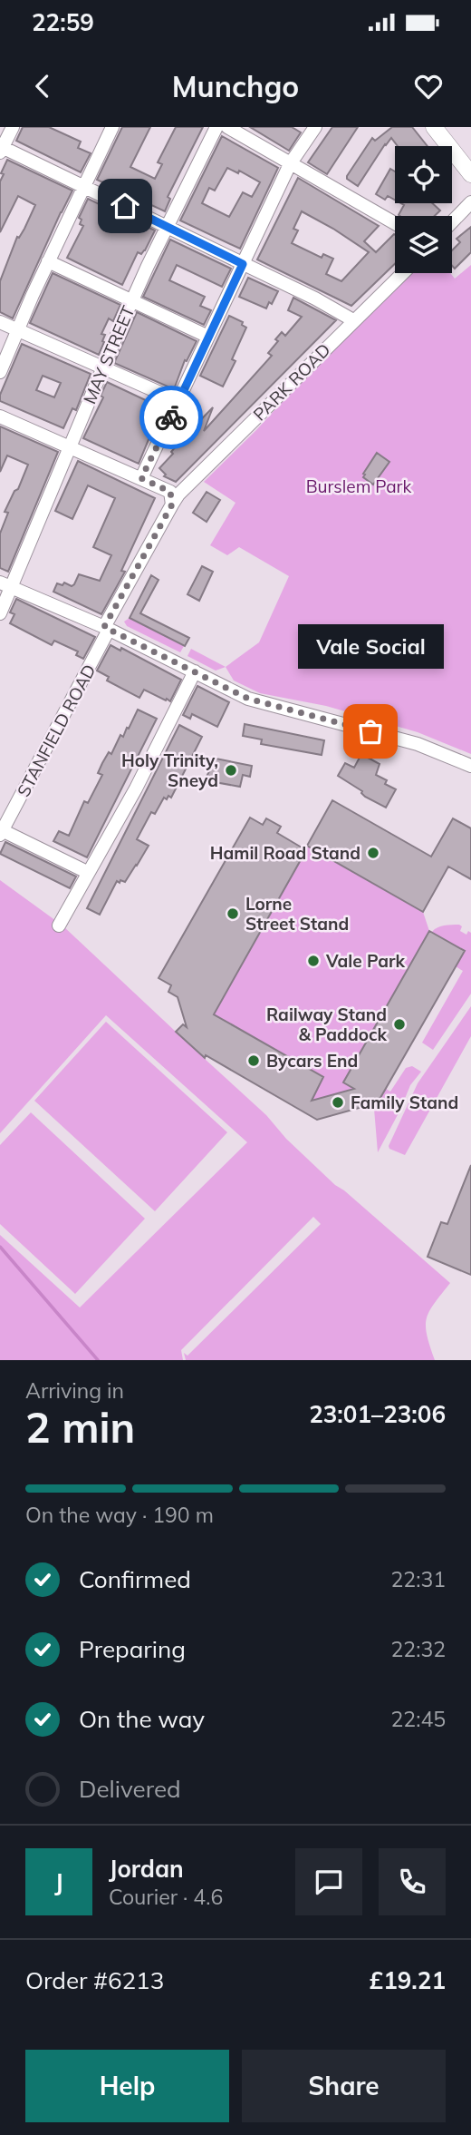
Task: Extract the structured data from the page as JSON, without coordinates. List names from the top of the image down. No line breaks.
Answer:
{"streets":{"street":["MAY STREET","PARK ROAD","STANFIELD ROAD"]},"crossings":[["PARK ROAD","STANFIELD ROAD"]],"parks":["Burslem Park"],"places":["Vale Social","Holy Trinity, Sneyd","Hamil Road Stand","Lorne Street Stand","Vale Park","Railway Stand & Paddock","Bycars End","Family Stand"],"page":{"status":"22:59","header":"Munchgo","bubble":"Vale Social","heading":["2 min","Arriving in","23:01–23:06"],"panel":["Jordan","Courier · 4.6","Order #6213","£19.21"],"bar":"On the way · 190 m","list":[["Confirmed","22:31"],["Preparing","22:32"],["On the way","22:45"],"Delivered"],"round":"J","buttons":["Help","Share"]}}
